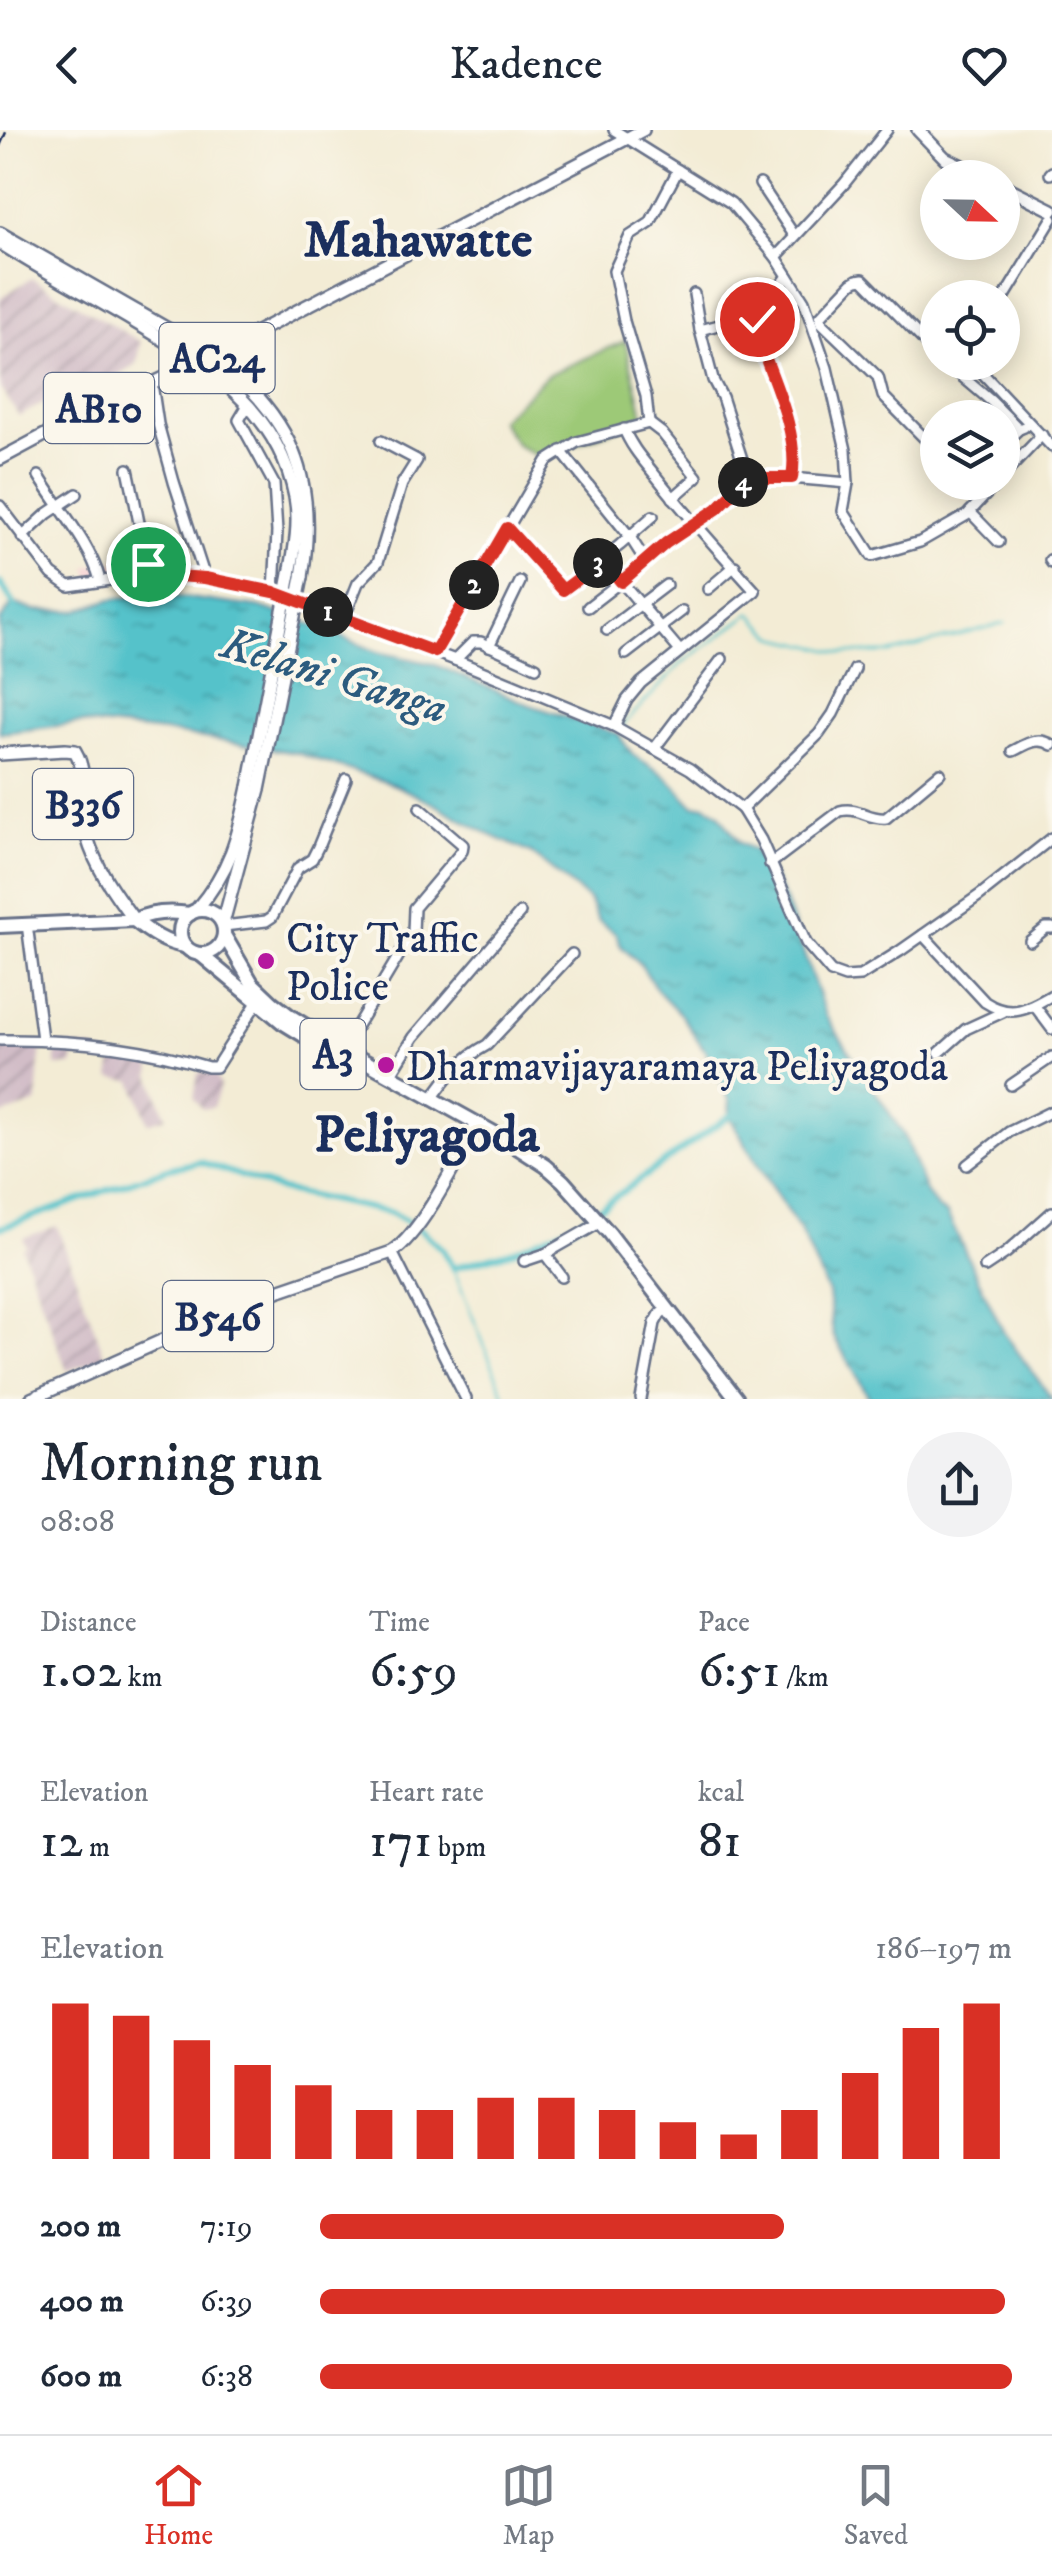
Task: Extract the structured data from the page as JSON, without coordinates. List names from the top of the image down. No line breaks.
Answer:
{"streets":{"highway":["A3"],"main road":["AC24","AB10","B336","B546"]},"crossings":[["AC24","AB10"],["A3","B546"]],"districts":["Mahawatte","Peliyagoda"],"water":["Kelani Ganga"],"places":["City Traffic Police","Dharmavijayaramaya Peliyagoda"],"north":"right","page":{"header":"Kadence","pins":["4","3","2","1"],"heading":["Morning run","08:08"],"stats":[["Distance","1.02 km"],["Time","6:59"],["Pace","6:51 /km"],["Elevation","12 m"],["Heart rate","171 bpm"],["kcal","81"]],"chart":["Elevation","186–197 m"],"list":[{"name":"200 m","note":"7:19"},{"name":"400 m","note":"6:39"},{"name":"600 m","note":"6:38"}],"tabs":["Home","Map","Saved"]}}
